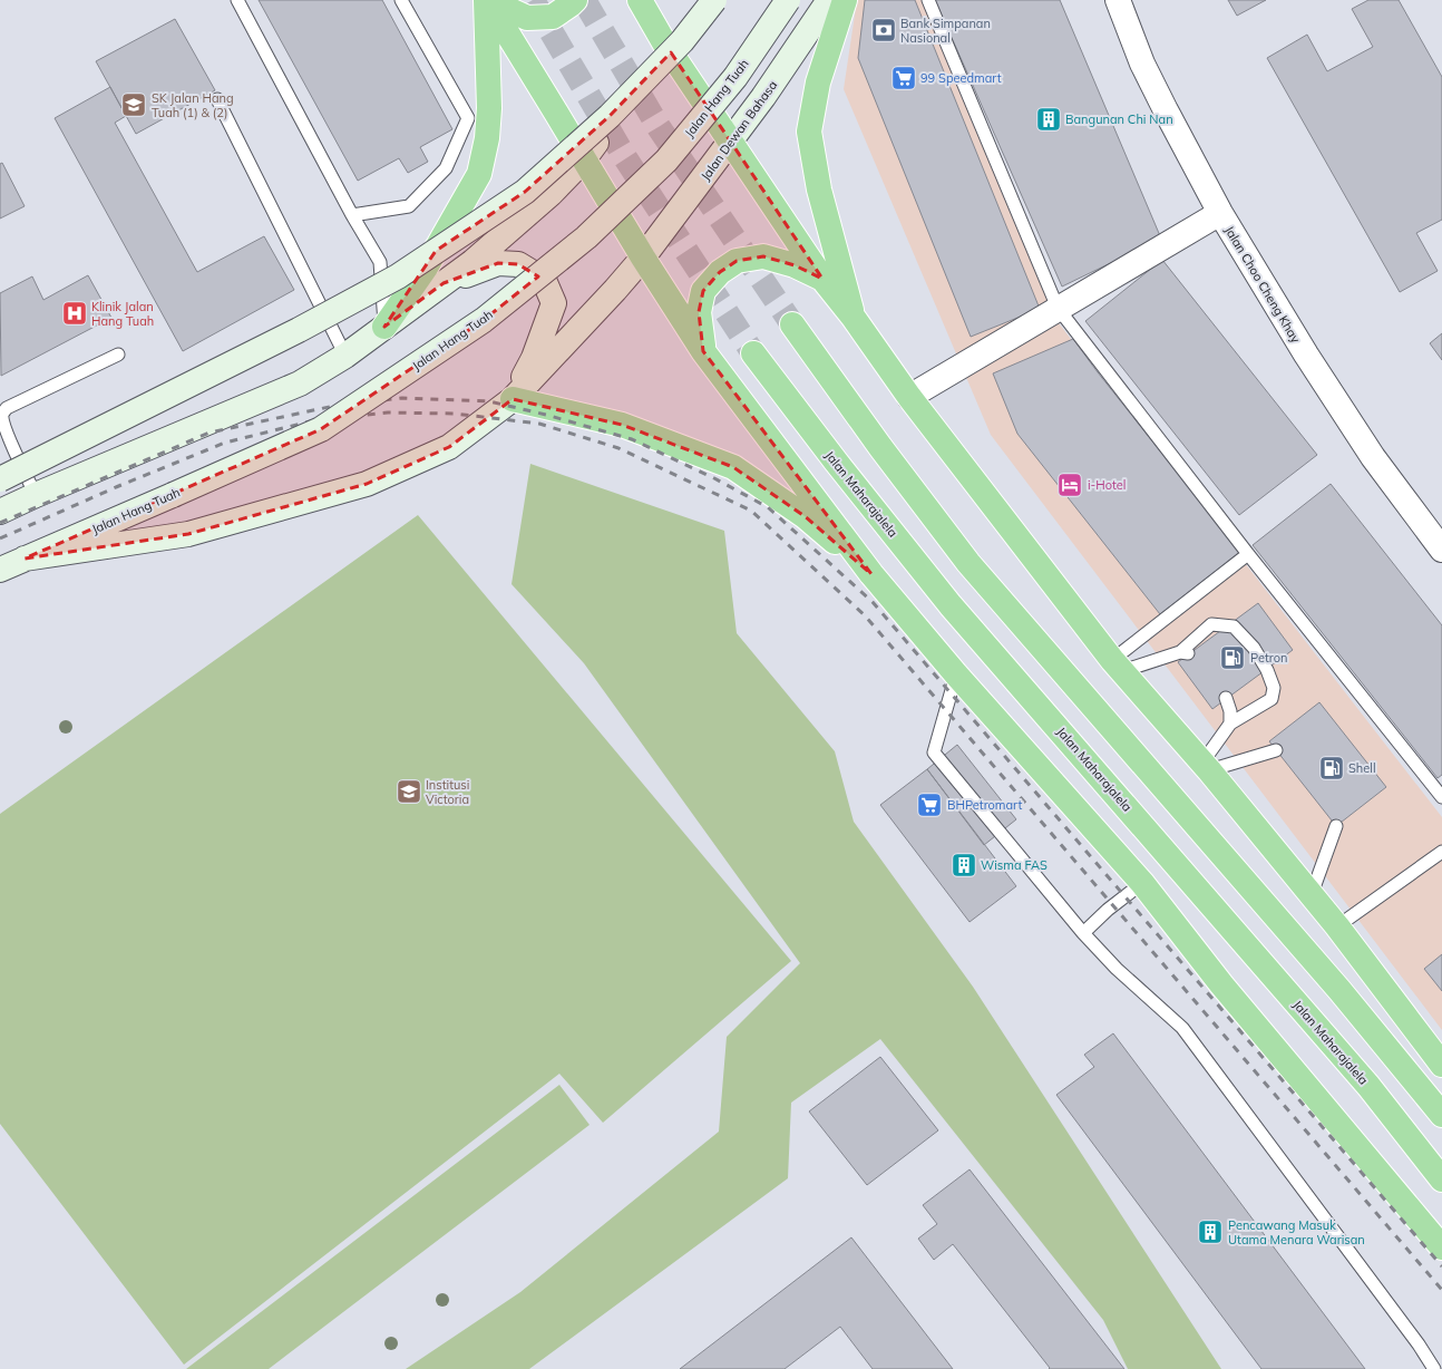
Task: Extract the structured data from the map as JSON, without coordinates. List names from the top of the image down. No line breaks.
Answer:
{"streets":{"highway":["Jalan Maharajalela"],"main road":["Jalan Hang Tuah","Jalan Dewan Bahasa"],"street":["Jalan Choo Cheng Khay"]},"crossings":[["Jalan Hang Tuah","Jalan Dewan Bahasa"]],"places":{"bank":["Bank Simpanan Nasional"],"supermarket":["99 Speedmart","BHPetromart"],"school or university":["SK Jalan Hang Tuah (1) & (2)","Institusi Victoria"],"building":["Bangunan Chi Nan","Wisma FAS","Pencawang Masuk Utama Menara Warisan"],"hospital":["Klinik Jalan Hang Tuah"],"hotel":["i-Hotel"],"fuel station":["Petron","Shell"]}}
